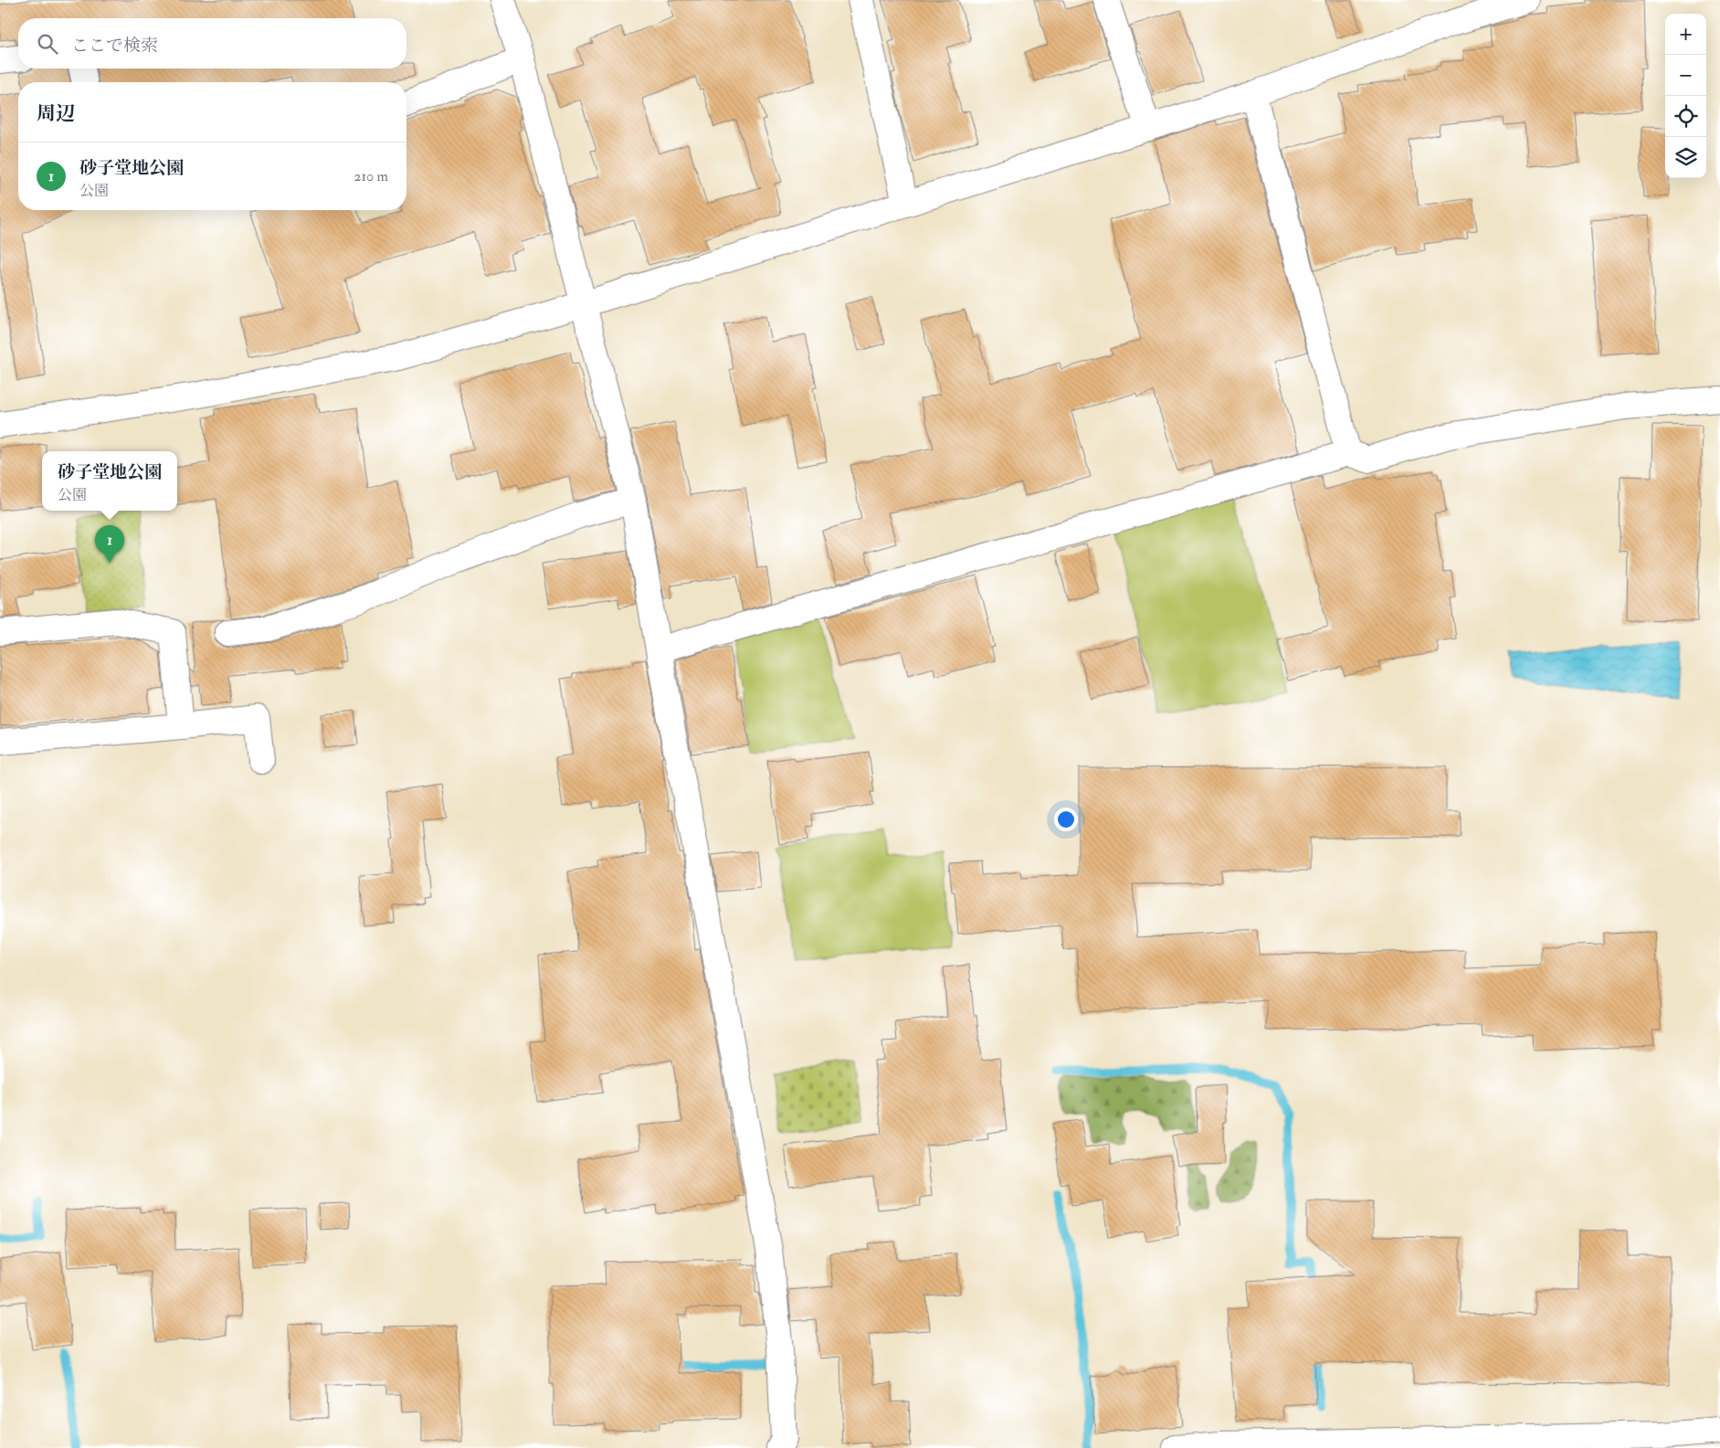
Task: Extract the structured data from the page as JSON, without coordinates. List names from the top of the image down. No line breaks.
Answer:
{"page":{"map_buttons":["+","−"],"search":"ここで検索","heading":"周辺","list":[{"mark":"1","name":"砂子堂地公園","note":"公園","value":"210 m"}],"popup":["砂子堂地公園","公園"],"pins":"1"}}
